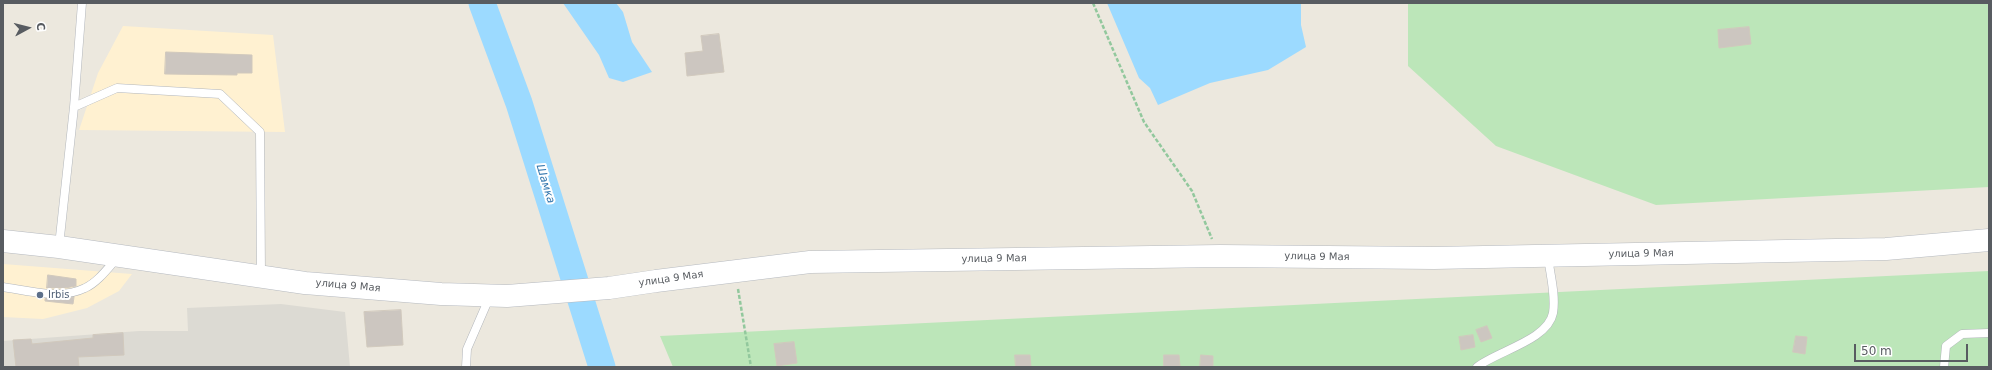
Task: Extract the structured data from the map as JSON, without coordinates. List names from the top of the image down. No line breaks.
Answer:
{"streets":{"main road":["улица 9 Мая"]},"water":["Шамка"],"places":["Irbis"],"scale_bar":"50 m","north":"right"}
